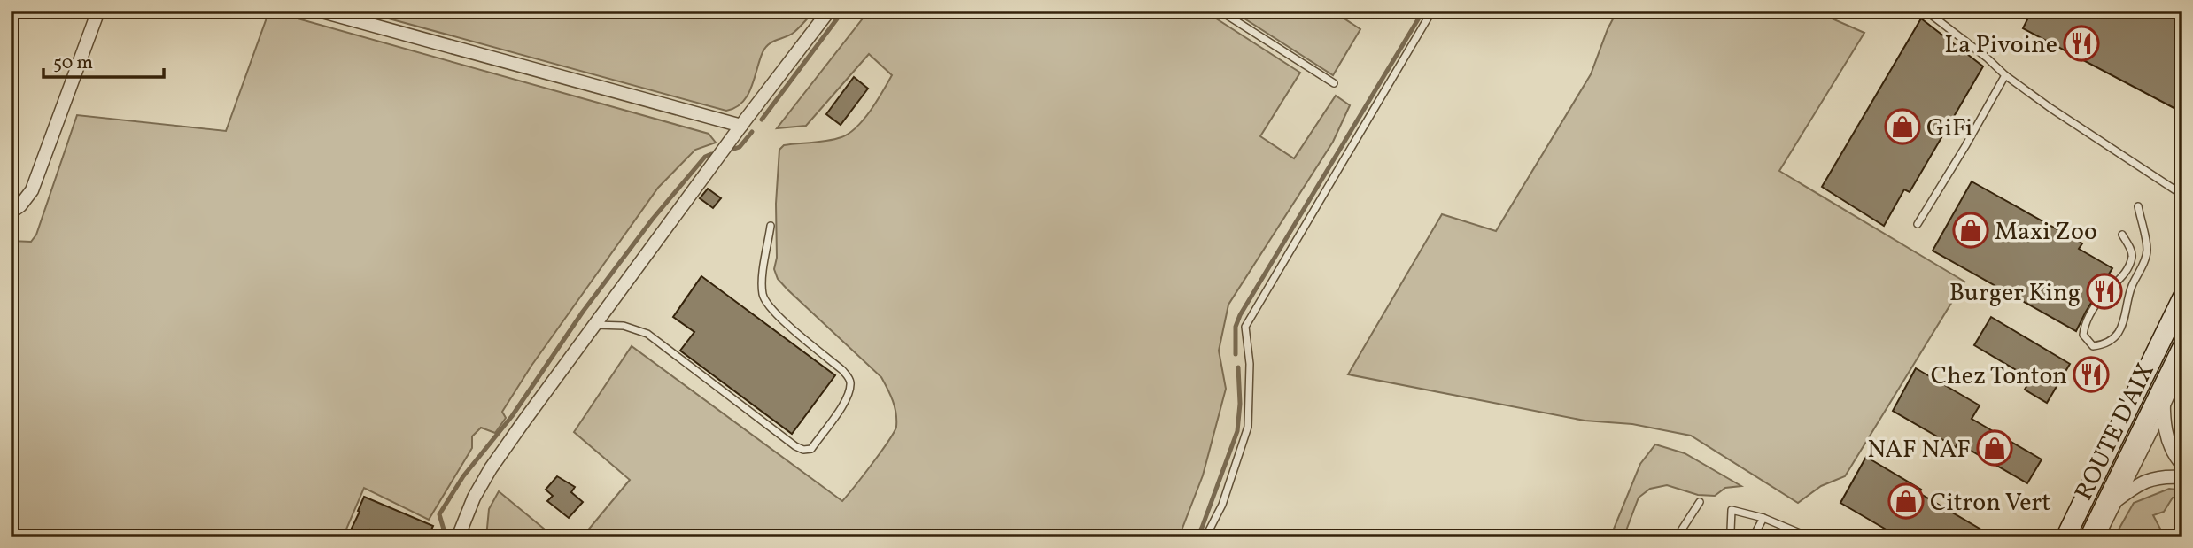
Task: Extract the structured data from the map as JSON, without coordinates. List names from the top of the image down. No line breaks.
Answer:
{"streets":{"main road":["ROUTE D'AIX"]},"places":{"restaurant":["La Pivoine","Burger King","Chez Tonton"],"shop":["GiFi","Maxi Zoo","NAF NAF","Citron Vert"]},"scale_bar":"50 m"}
